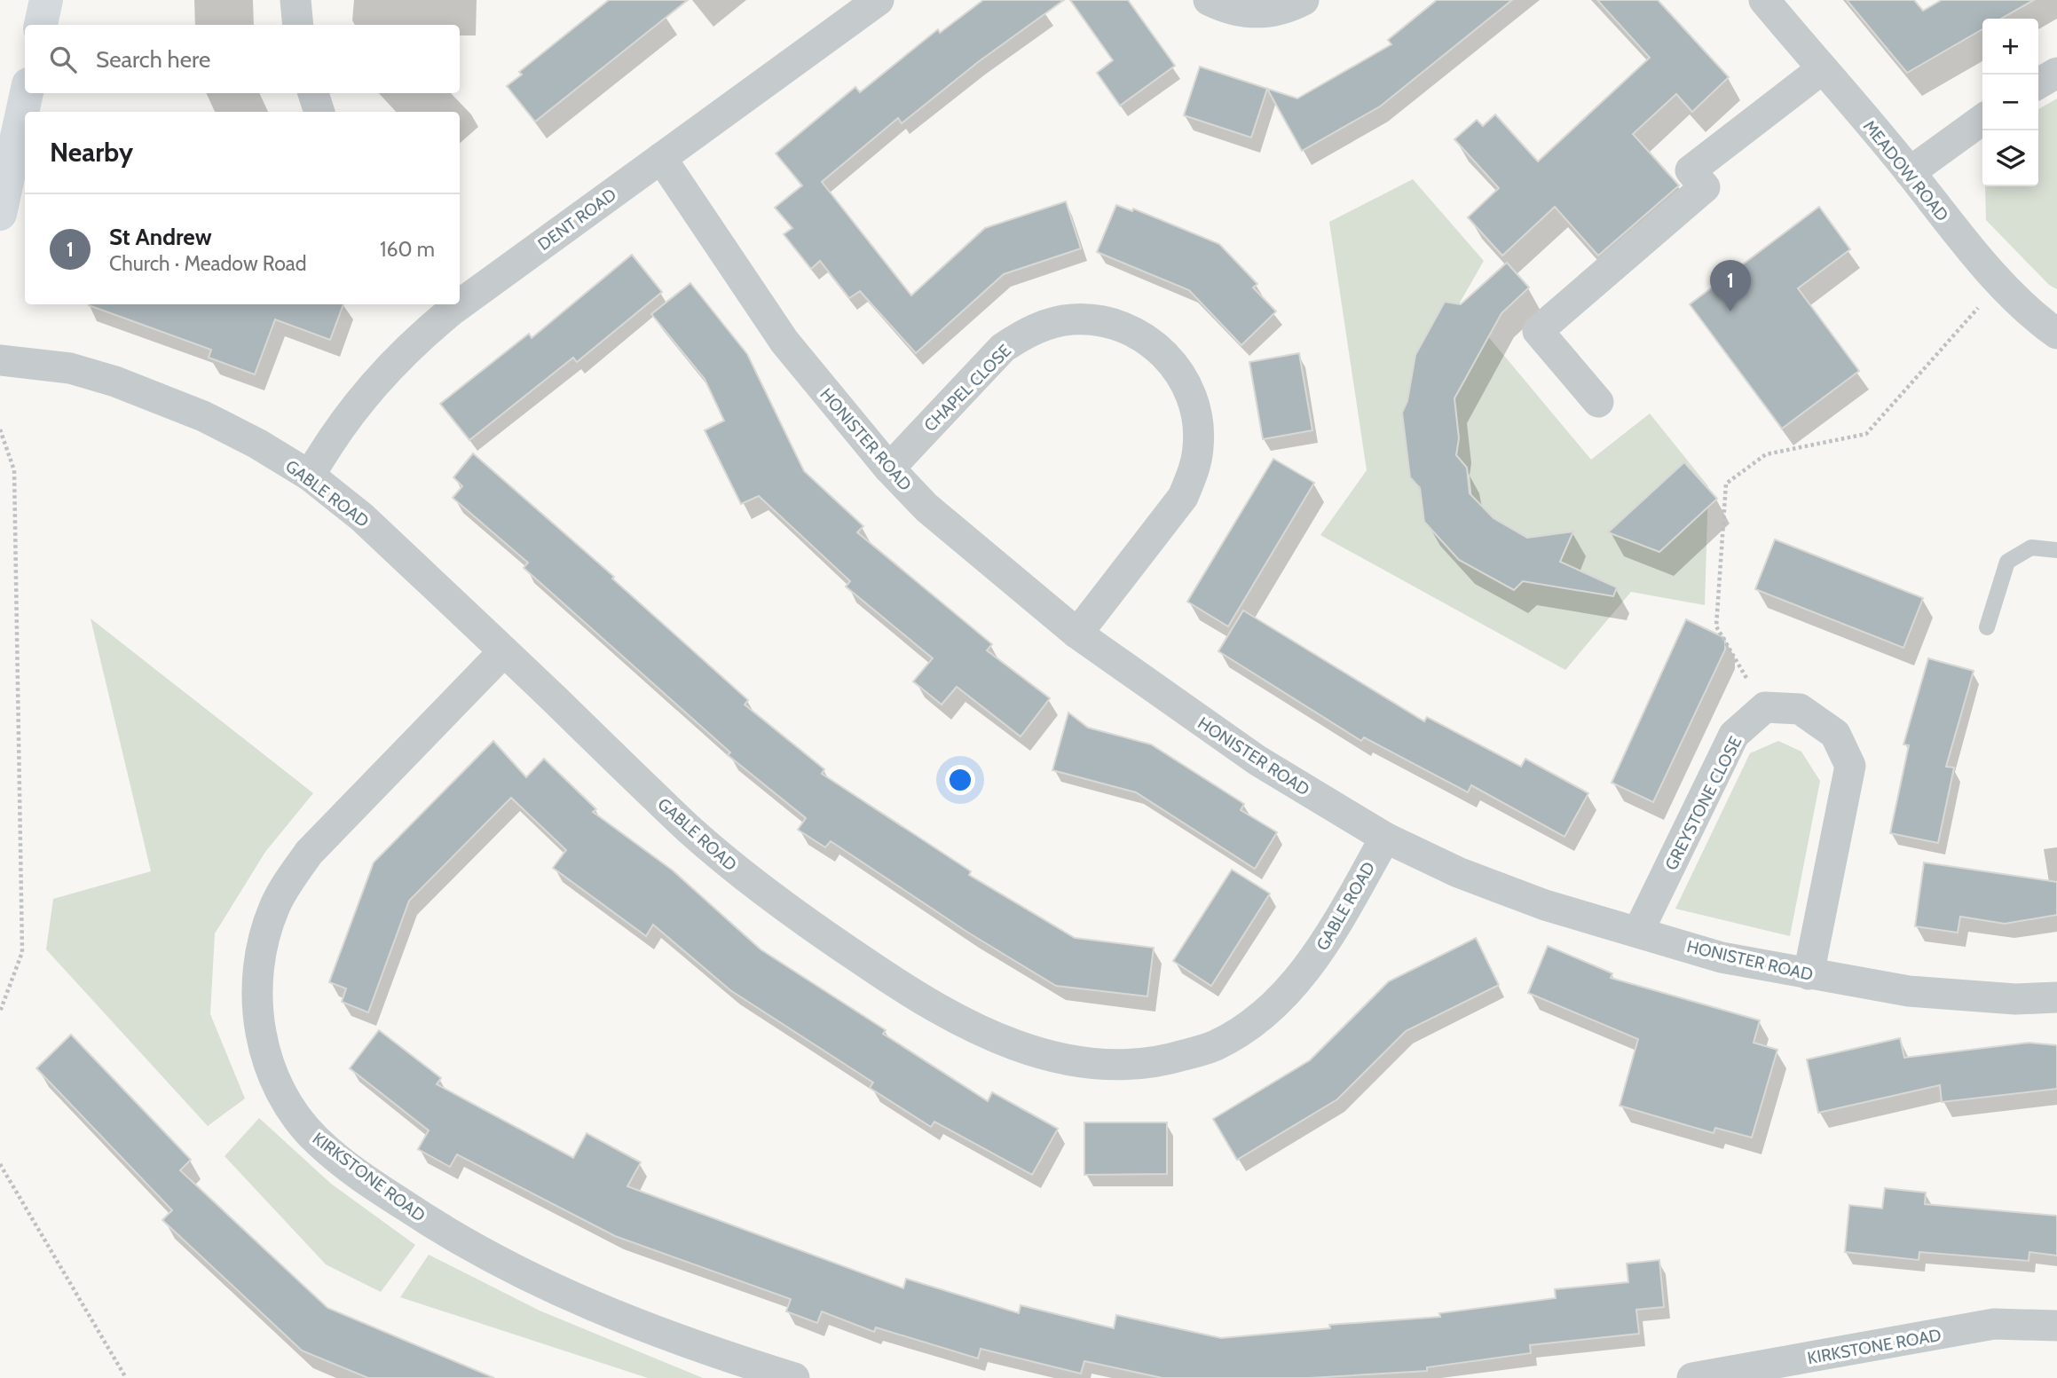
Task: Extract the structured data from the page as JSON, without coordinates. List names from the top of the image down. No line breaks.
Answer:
{"streets":{"street":["MEADOW ROAD","DENT ROAD","CHAPEL CLOSE","HONISTER ROAD","GABLE ROAD","GREYSTONE CLOSE","KIRKSTONE ROAD"]},"crossings":[["DENT ROAD","HONISTER ROAD"],["DENT ROAD","GABLE ROAD"],["CHAPEL CLOSE","HONISTER ROAD"],["HONISTER ROAD","GABLE ROAD"],["HONISTER ROAD","GREYSTONE CLOSE"],["GABLE ROAD","KIRKSTONE ROAD"]],"page":{"map_buttons":["+","−"],"search":"Search here","heading":"Nearby","list":[{"mark":"1","name":"St Andrew","note":"Church · Meadow Road","value":"160 m"}],"pins":"1"}}
